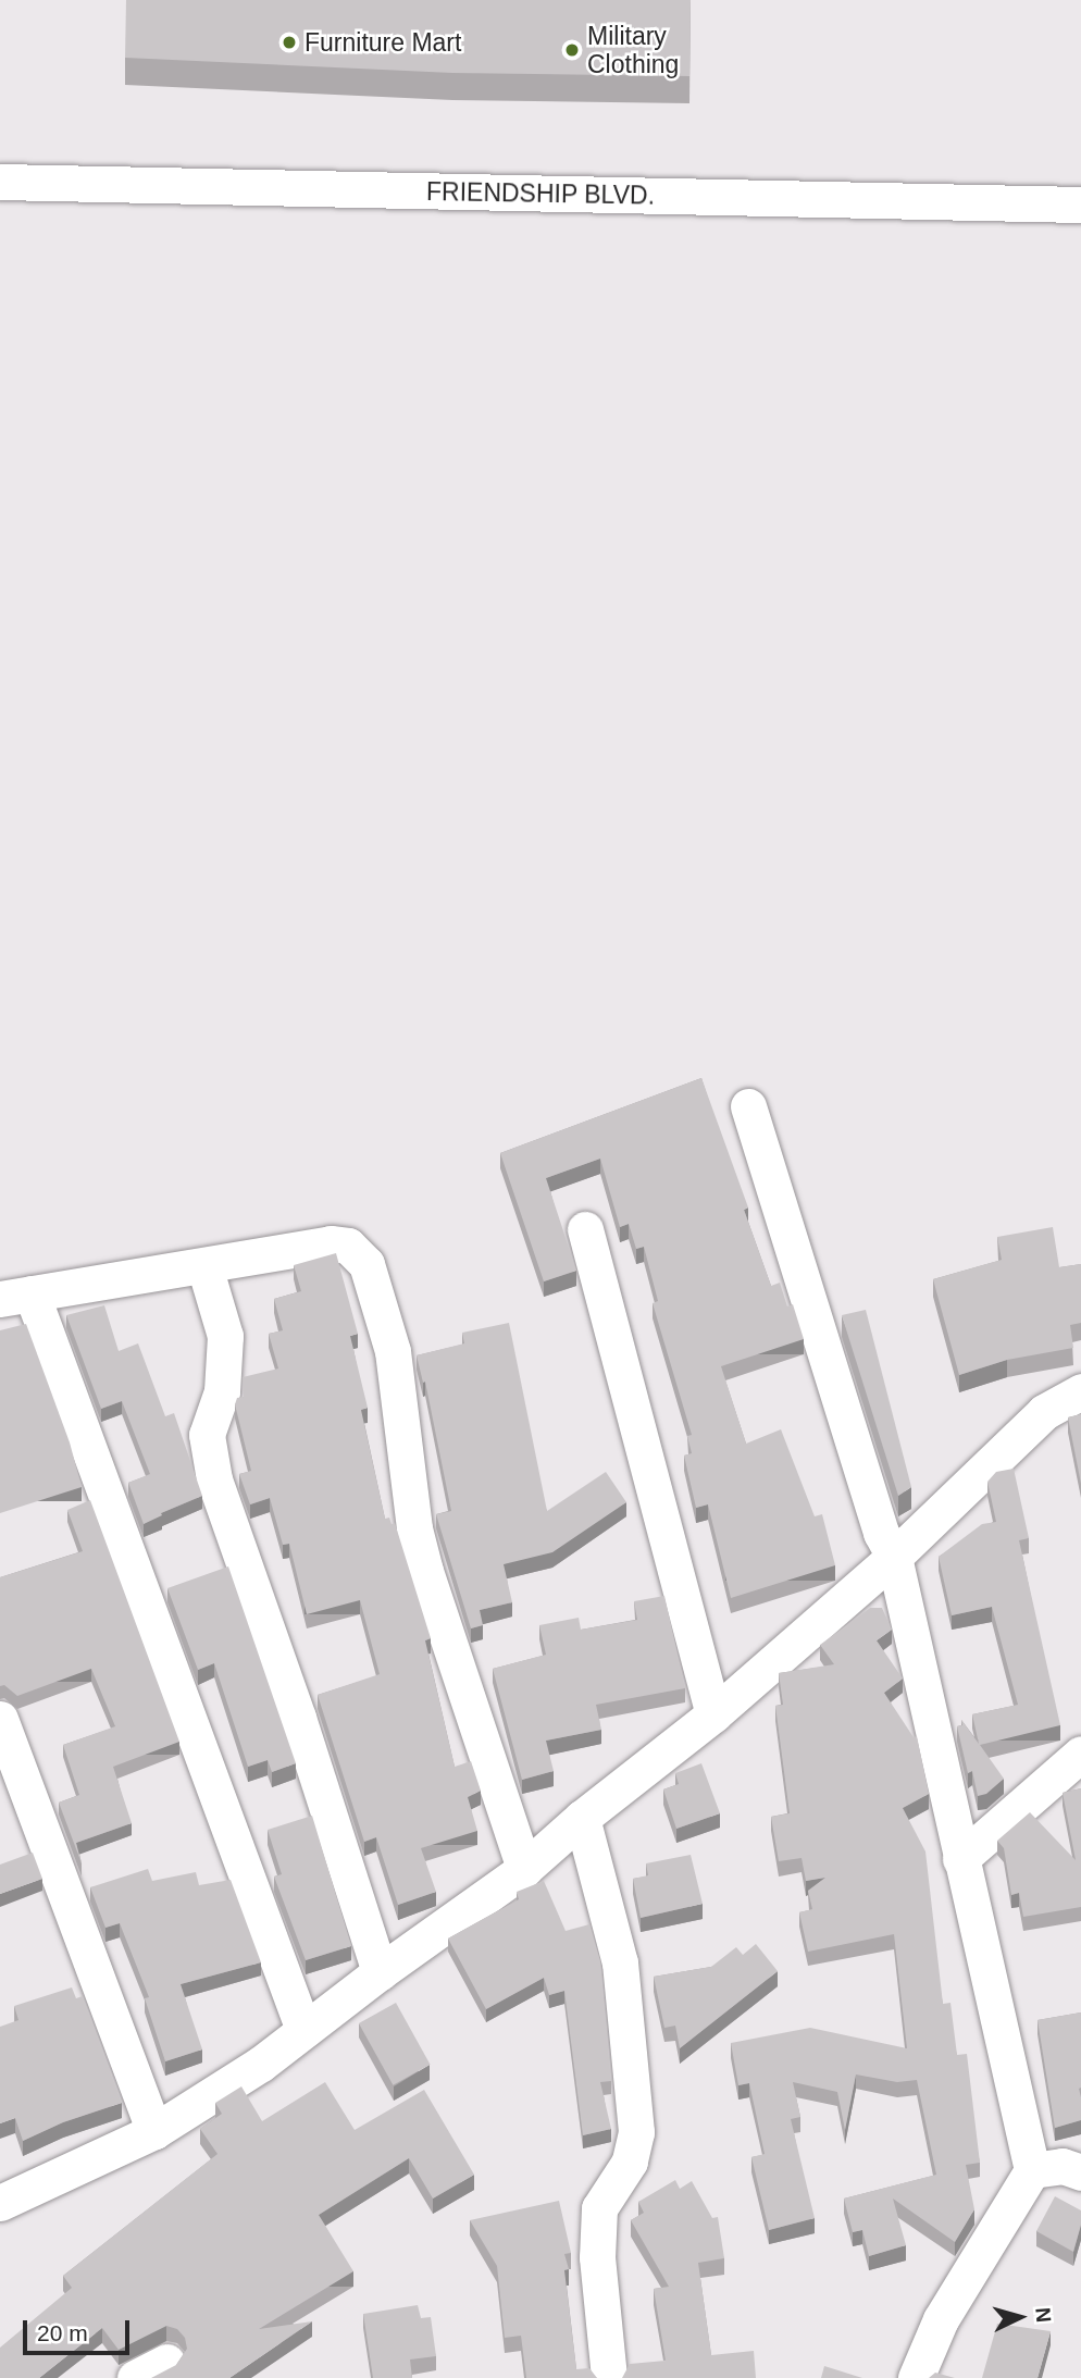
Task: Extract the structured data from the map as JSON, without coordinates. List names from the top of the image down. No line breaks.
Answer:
{"streets":{"street":["FRIENDSHIP BLVD."]},"places":["Furniture Mart","Military Clothing"],"scale_bar":"20 m","north":"right"}
